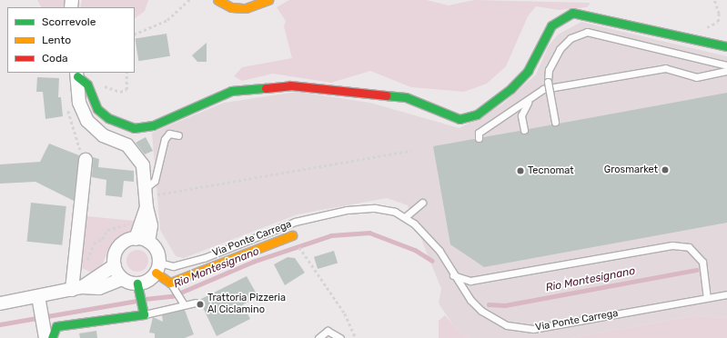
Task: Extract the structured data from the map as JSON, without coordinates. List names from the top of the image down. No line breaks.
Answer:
{"streets":{"lane":["Via Ponte Carrega"]},"water":["Rio Montesignano"],"places":["Grosmarket","Tecnomat","Trattoria Pizzeria Al Ciclamino"],"legend":["Scorrevole","Lento","Coda"]}
